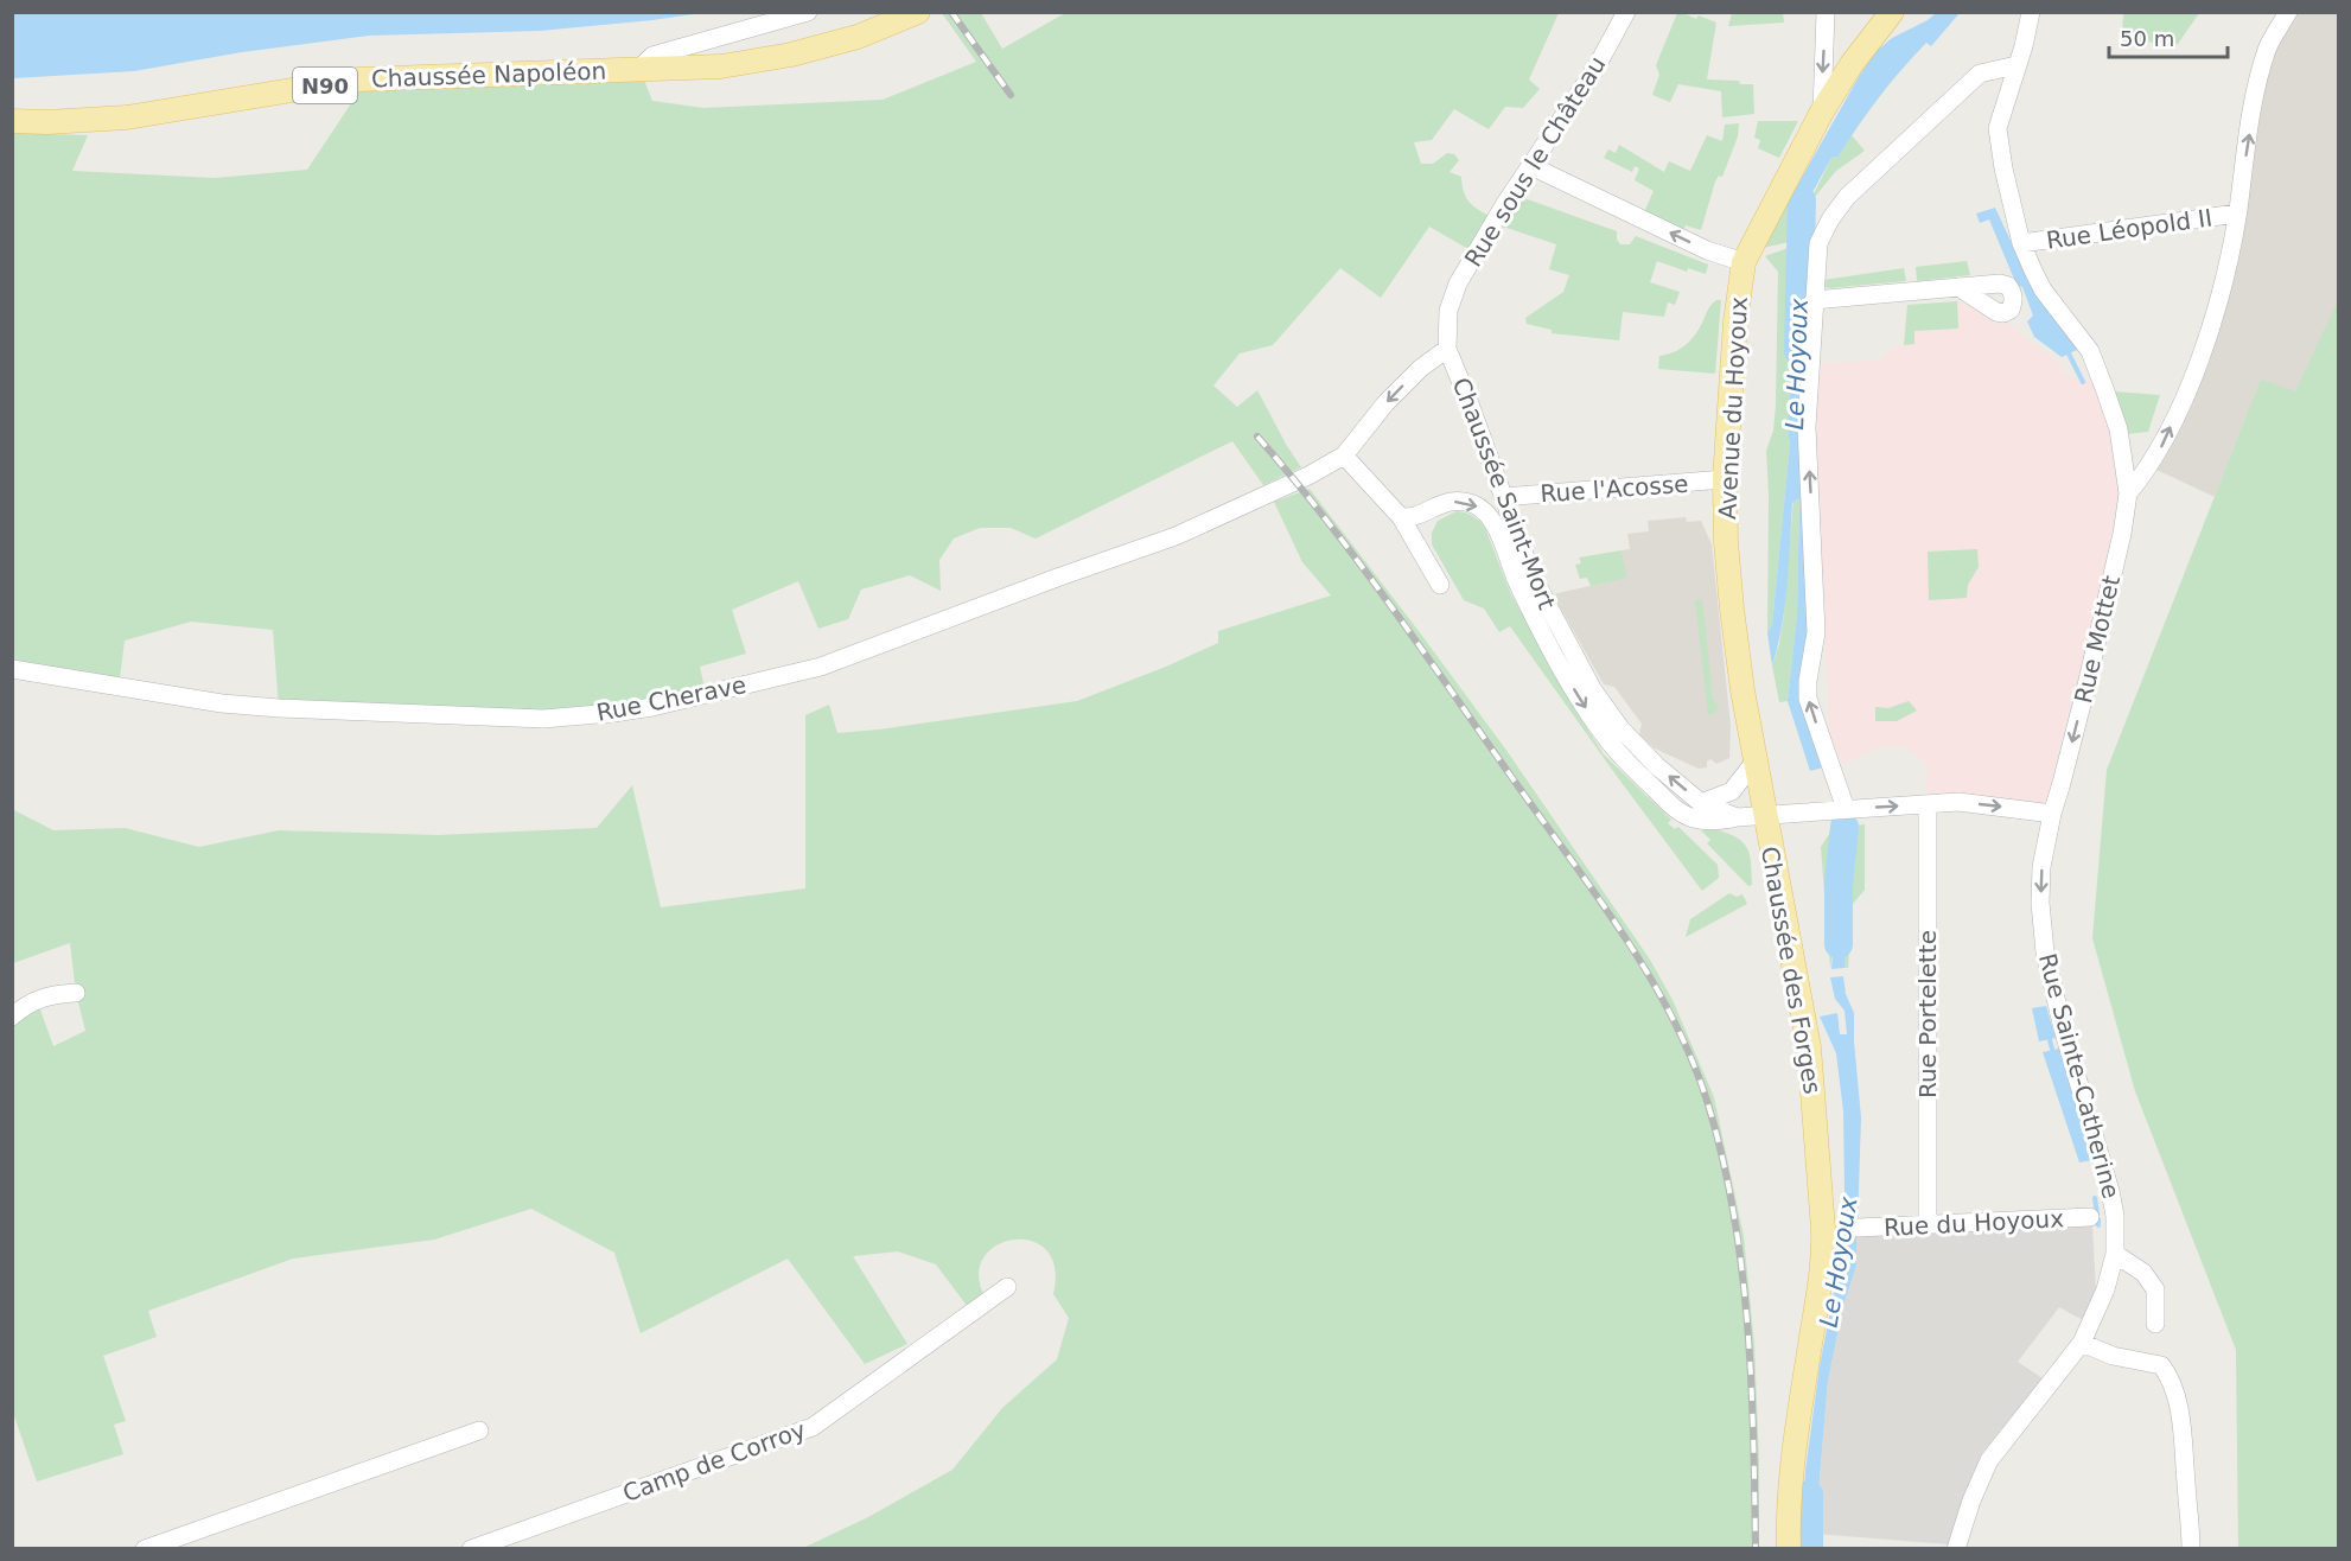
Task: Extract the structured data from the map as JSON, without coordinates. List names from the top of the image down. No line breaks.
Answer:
{"streets":{"main road":["Chaussée Napoléon","N90","Avenue du Hoyoux","Chaussée des Forges"],"street":["Rue sous le Château","Rue Léopold II","Rue l'Acosse","Chaussée Saint-Mort","Rue Mottet","Rue Cherave","Rue Portelette","Rue Sainte-Catherine","Rue du Hoyoux","Camp de Corroy"]},"crossings":[["Rue sous le Château","Chaussée Saint-Mort"],["Avenue du Hoyoux","Rue l'Acosse"],["Avenue du Hoyoux","Chaussée des Forges"],["Rue l'Acosse","Chaussée Saint-Mort"],["Rue Mottet","Rue Sainte-Catherine"],["Rue Portelette","Rue du Hoyoux"]],"one_way":["Chaussée Saint-Mort","Rue Mottet","Rue Sainte-Catherine"],"water":["Le Hoyoux"],"scale_bar":"50 m"}
